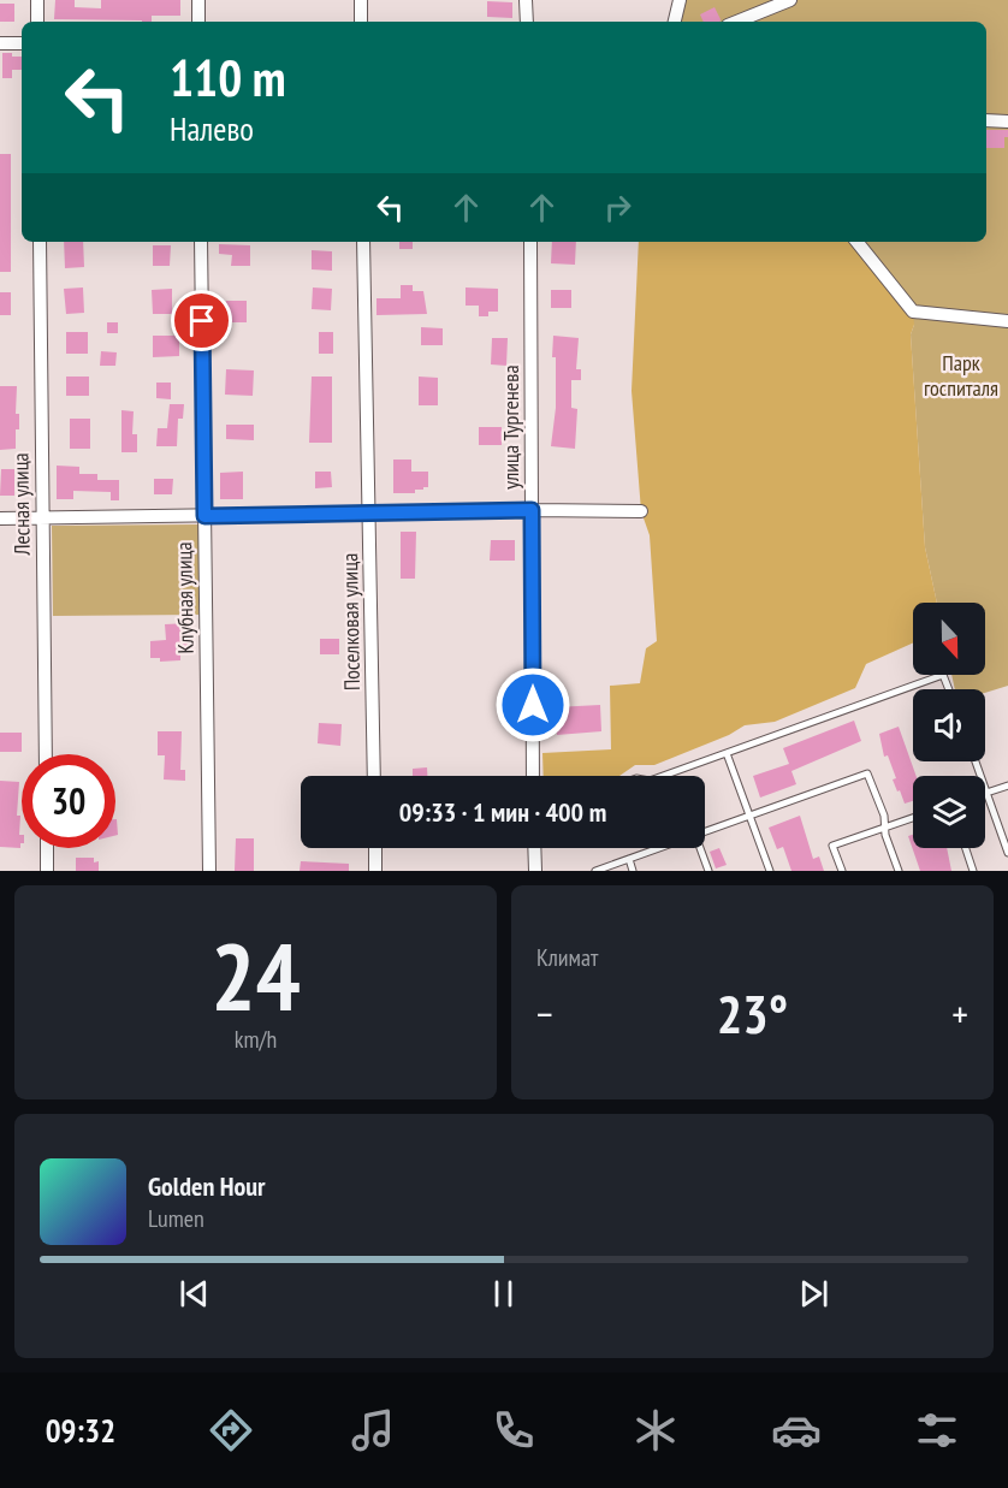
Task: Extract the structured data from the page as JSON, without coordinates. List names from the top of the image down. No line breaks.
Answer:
{"streets":{"street":["улица Тургенева","Лесная улица","Клубная улица","Поселковая улица"]},"parks":["Парк госпиталя"],"north":"bottom","page":{"turn":["110 m","Налево"],"limit":"30","trip":"09:33 · 1 мин · 400 m","tile":[["24","km/h"],"Климат"],"heat":["−","23°","+"],"song":["Golden Hour","Lumen"],"tabs":"09:32"}}
